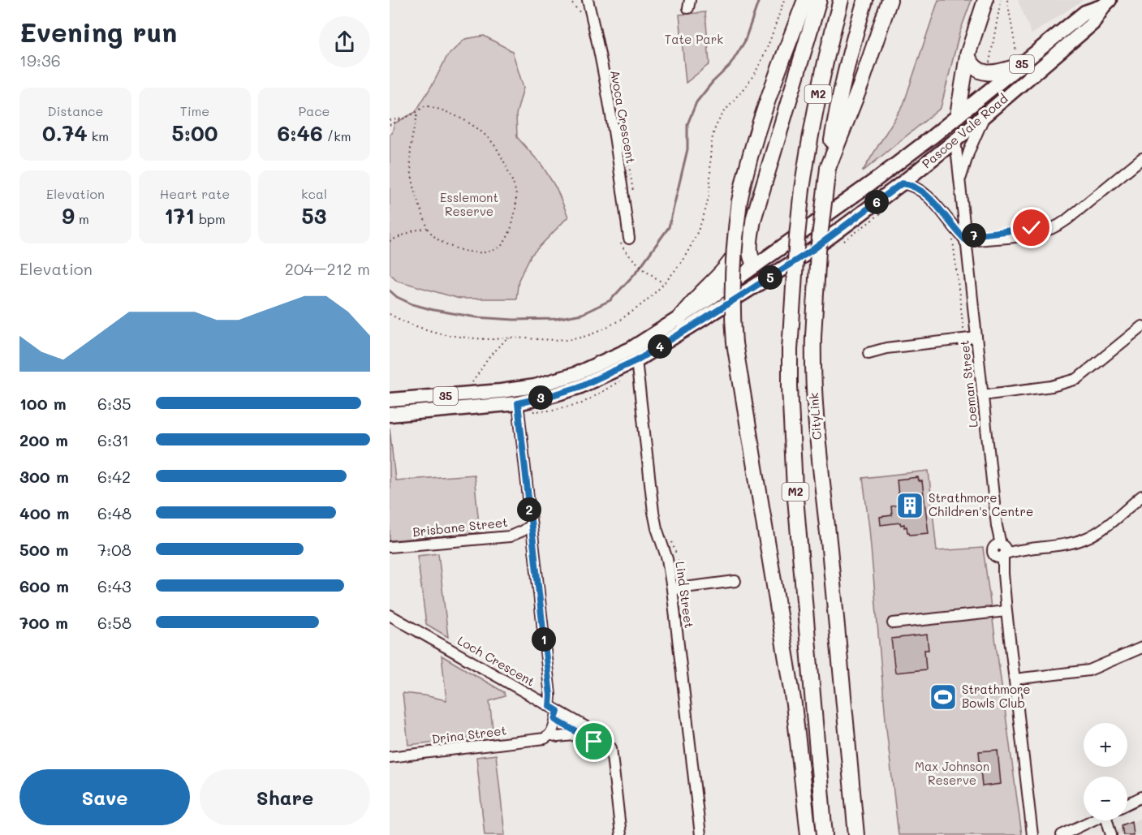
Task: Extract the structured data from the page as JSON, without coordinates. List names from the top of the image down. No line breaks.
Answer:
{"streets":{"highway":["M2","CityLink"],"main road":["35","Pascoe Vale Road"],"street":["Avoca Crescent","Loeman Street","Brisbane Street","Lind Street","Loch Crescent","Drina Street"]},"crossings":[["Pascoe Vale Road","Loeman Street"],["Pascoe Vale Road","Lind Street"]],"parks":["Tate Park","Esslemont Reserve","Max Johnson Reserve"],"places":{"building":["Strathmore Children's Centre"],"sports":["Strathmore Bowls Club"]},"page":{"heading":["Evening run","19:36"],"stats":[["Distance","0.74 km"],["Time","5:00"],["Pace","6:46 /km"],["Elevation","9 m"],["Heart rate","171 bpm"],["kcal","53"]],"pins":["6","7","5","4","3","2","1"],"chart":["Elevation","204–212 m"],"list":[{"name":"100 m","note":"6:35"},{"name":"200 m","note":"6:31"},{"name":"300 m","note":"6:42"},{"name":"400 m","note":"6:48"},{"name":"500 m","note":"7:08"},{"name":"600 m","note":"6:43"},{"name":"700 m","note":"6:58"}],"map_buttons":["+","−"],"buttons":["Save","Share"]}}
